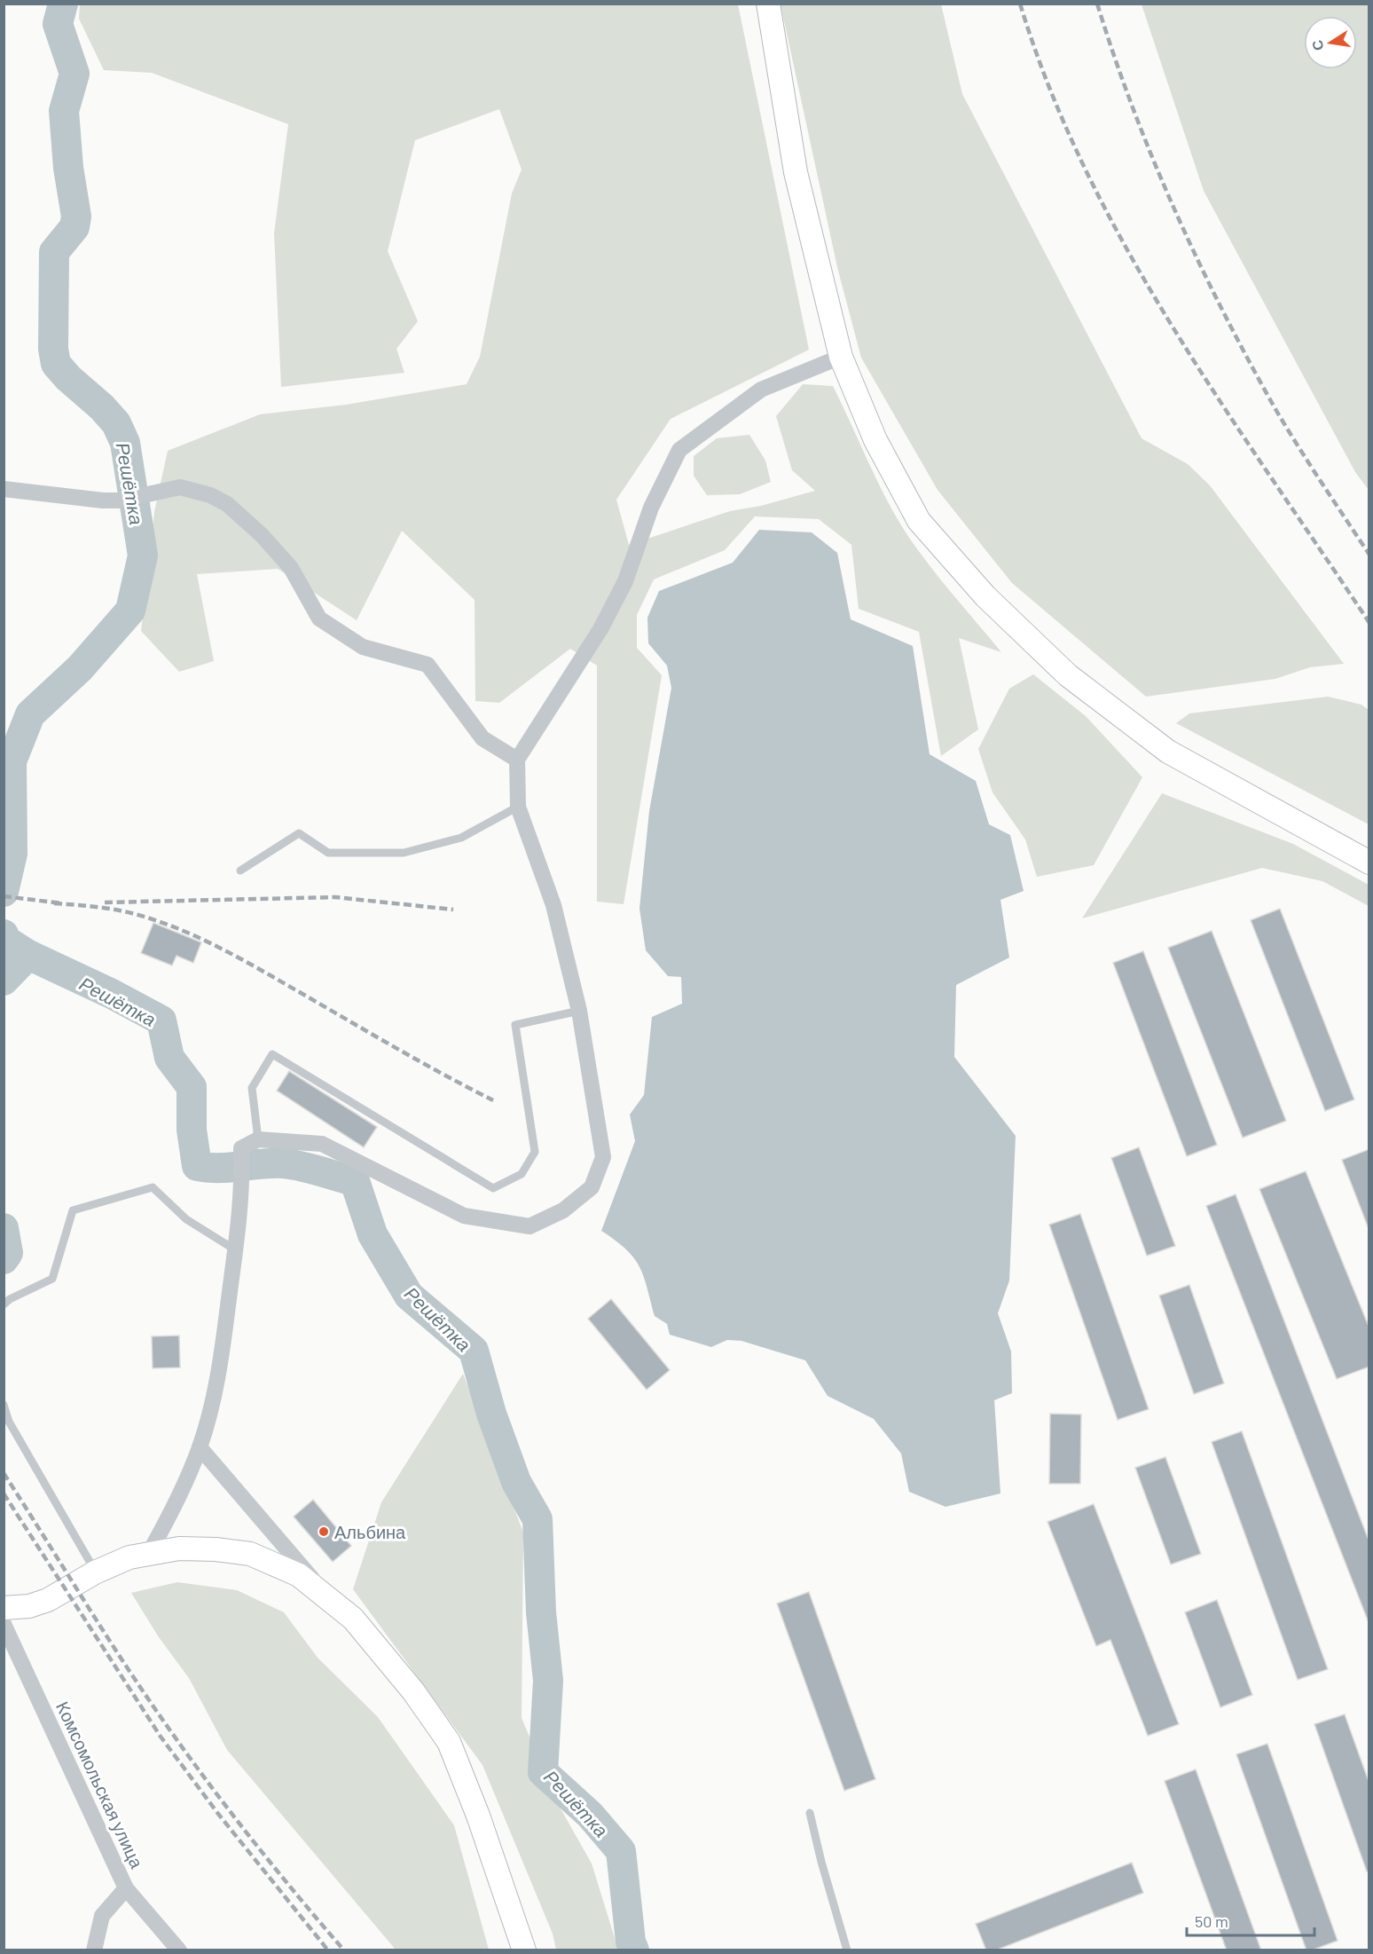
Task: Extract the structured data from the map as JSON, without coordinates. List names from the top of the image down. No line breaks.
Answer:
{"streets":{"street":["Комсомольская улица"]},"water":["Решётка"],"places":["Альбина"],"scale_bar":"50 m","north":"left"}
